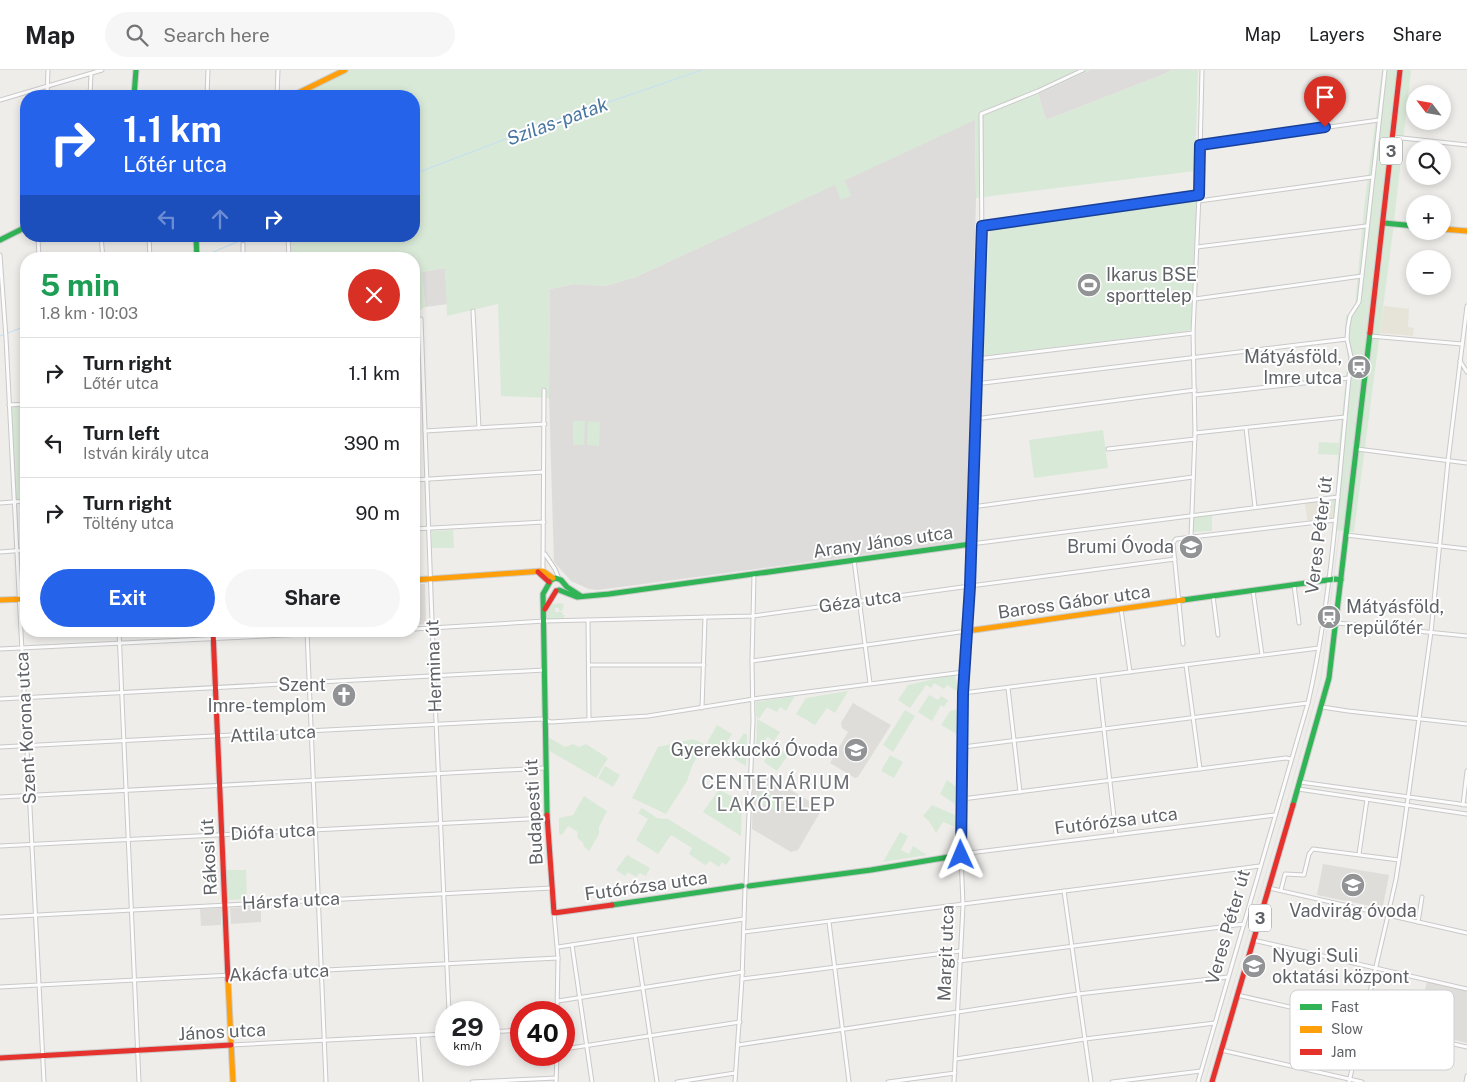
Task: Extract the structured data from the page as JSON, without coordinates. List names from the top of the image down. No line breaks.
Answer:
{"streets":{"street":["3","Veres Péter út","Arany János utca","Géza utca","Baross Gábor utca","Hermina út","Szent Korona utca","Attila utca","Budapesti út","Futórózsa utca","Diófa utca","Rákosi út","Hársfa utca","Margit utca","Akácfa utca","János utca"]},"crossings":[["Veres Péter út","Arany János utca"],["Veres Péter út","Baross Gábor utca"],["Veres Péter út","Futórózsa utca"],["Arany János utca","Margit utca"],["Géza utca","Hermina út"],["Géza utca","Budapesti út"],["Géza utca","Margit utca"],["Baross Gábor utca","Margit utca"],["Hermina út","Attila utca"],["Hermina út","Diófa utca"],["Hermina út","Hársfa utca"],["Hermina út","Akácfa utca"],["Szent Korona utca","Attila utca"],["Szent Korona utca","Diófa utca"],["Szent Korona utca","Hársfa utca"],["Szent Korona utca","Akácfa utca"],["Szent Korona utca","János utca"],["Attila utca","Budapesti út"],["Attila utca","Rákosi út"],["Attila utca","Margit utca"],["Budapesti út","Futórózsa utca"],["Budapesti út","Diófa utca"],["Budapesti út","Hársfa utca"],["Budapesti út","Akácfa utca"],["Futórózsa utca","Margit utca"],["Diófa utca","Rákosi út"],["Rákosi út","Hársfa utca"],["Rákosi út","Akácfa utca"],["Rákosi út","János utca"]],"districts":["CENTENÁRIUM LAKÓTELEP"],"water":["Szilas-patak"],"places":{"sports":["Ikarus BSE sporttelep"],"station":["Mátyásföld, Imre utca","Mátyásföld, repülőtér"],"school or university":["Brumi Óvoda","Gyerekkuckó Óvoda","Vadvirág óvoda","Nyugi Suli oktatási központ"],"church":["Szent Imre-templom"]},"legend":["Fast","Slow","Jam"],"north":"top left","page":{"header":"Map","search":"Search here","nav":["Map","Layers","Share"],"map_buttons":["+","−"],"turn":["1.1 km","Lőtér utca"],"heading":["5 min","1.8 km · 10:03"],"list":[{"name":"Turn right","note":"Lőtér utca","value":"1.1 km"},{"name":"Turn left","note":"István király utca","value":"390 m"},{"name":"Turn right","note":"Töltény utca","value":"90 m"}],"buttons":["Exit","Share"],"speed":"29 km/h","limit":"40"}}
